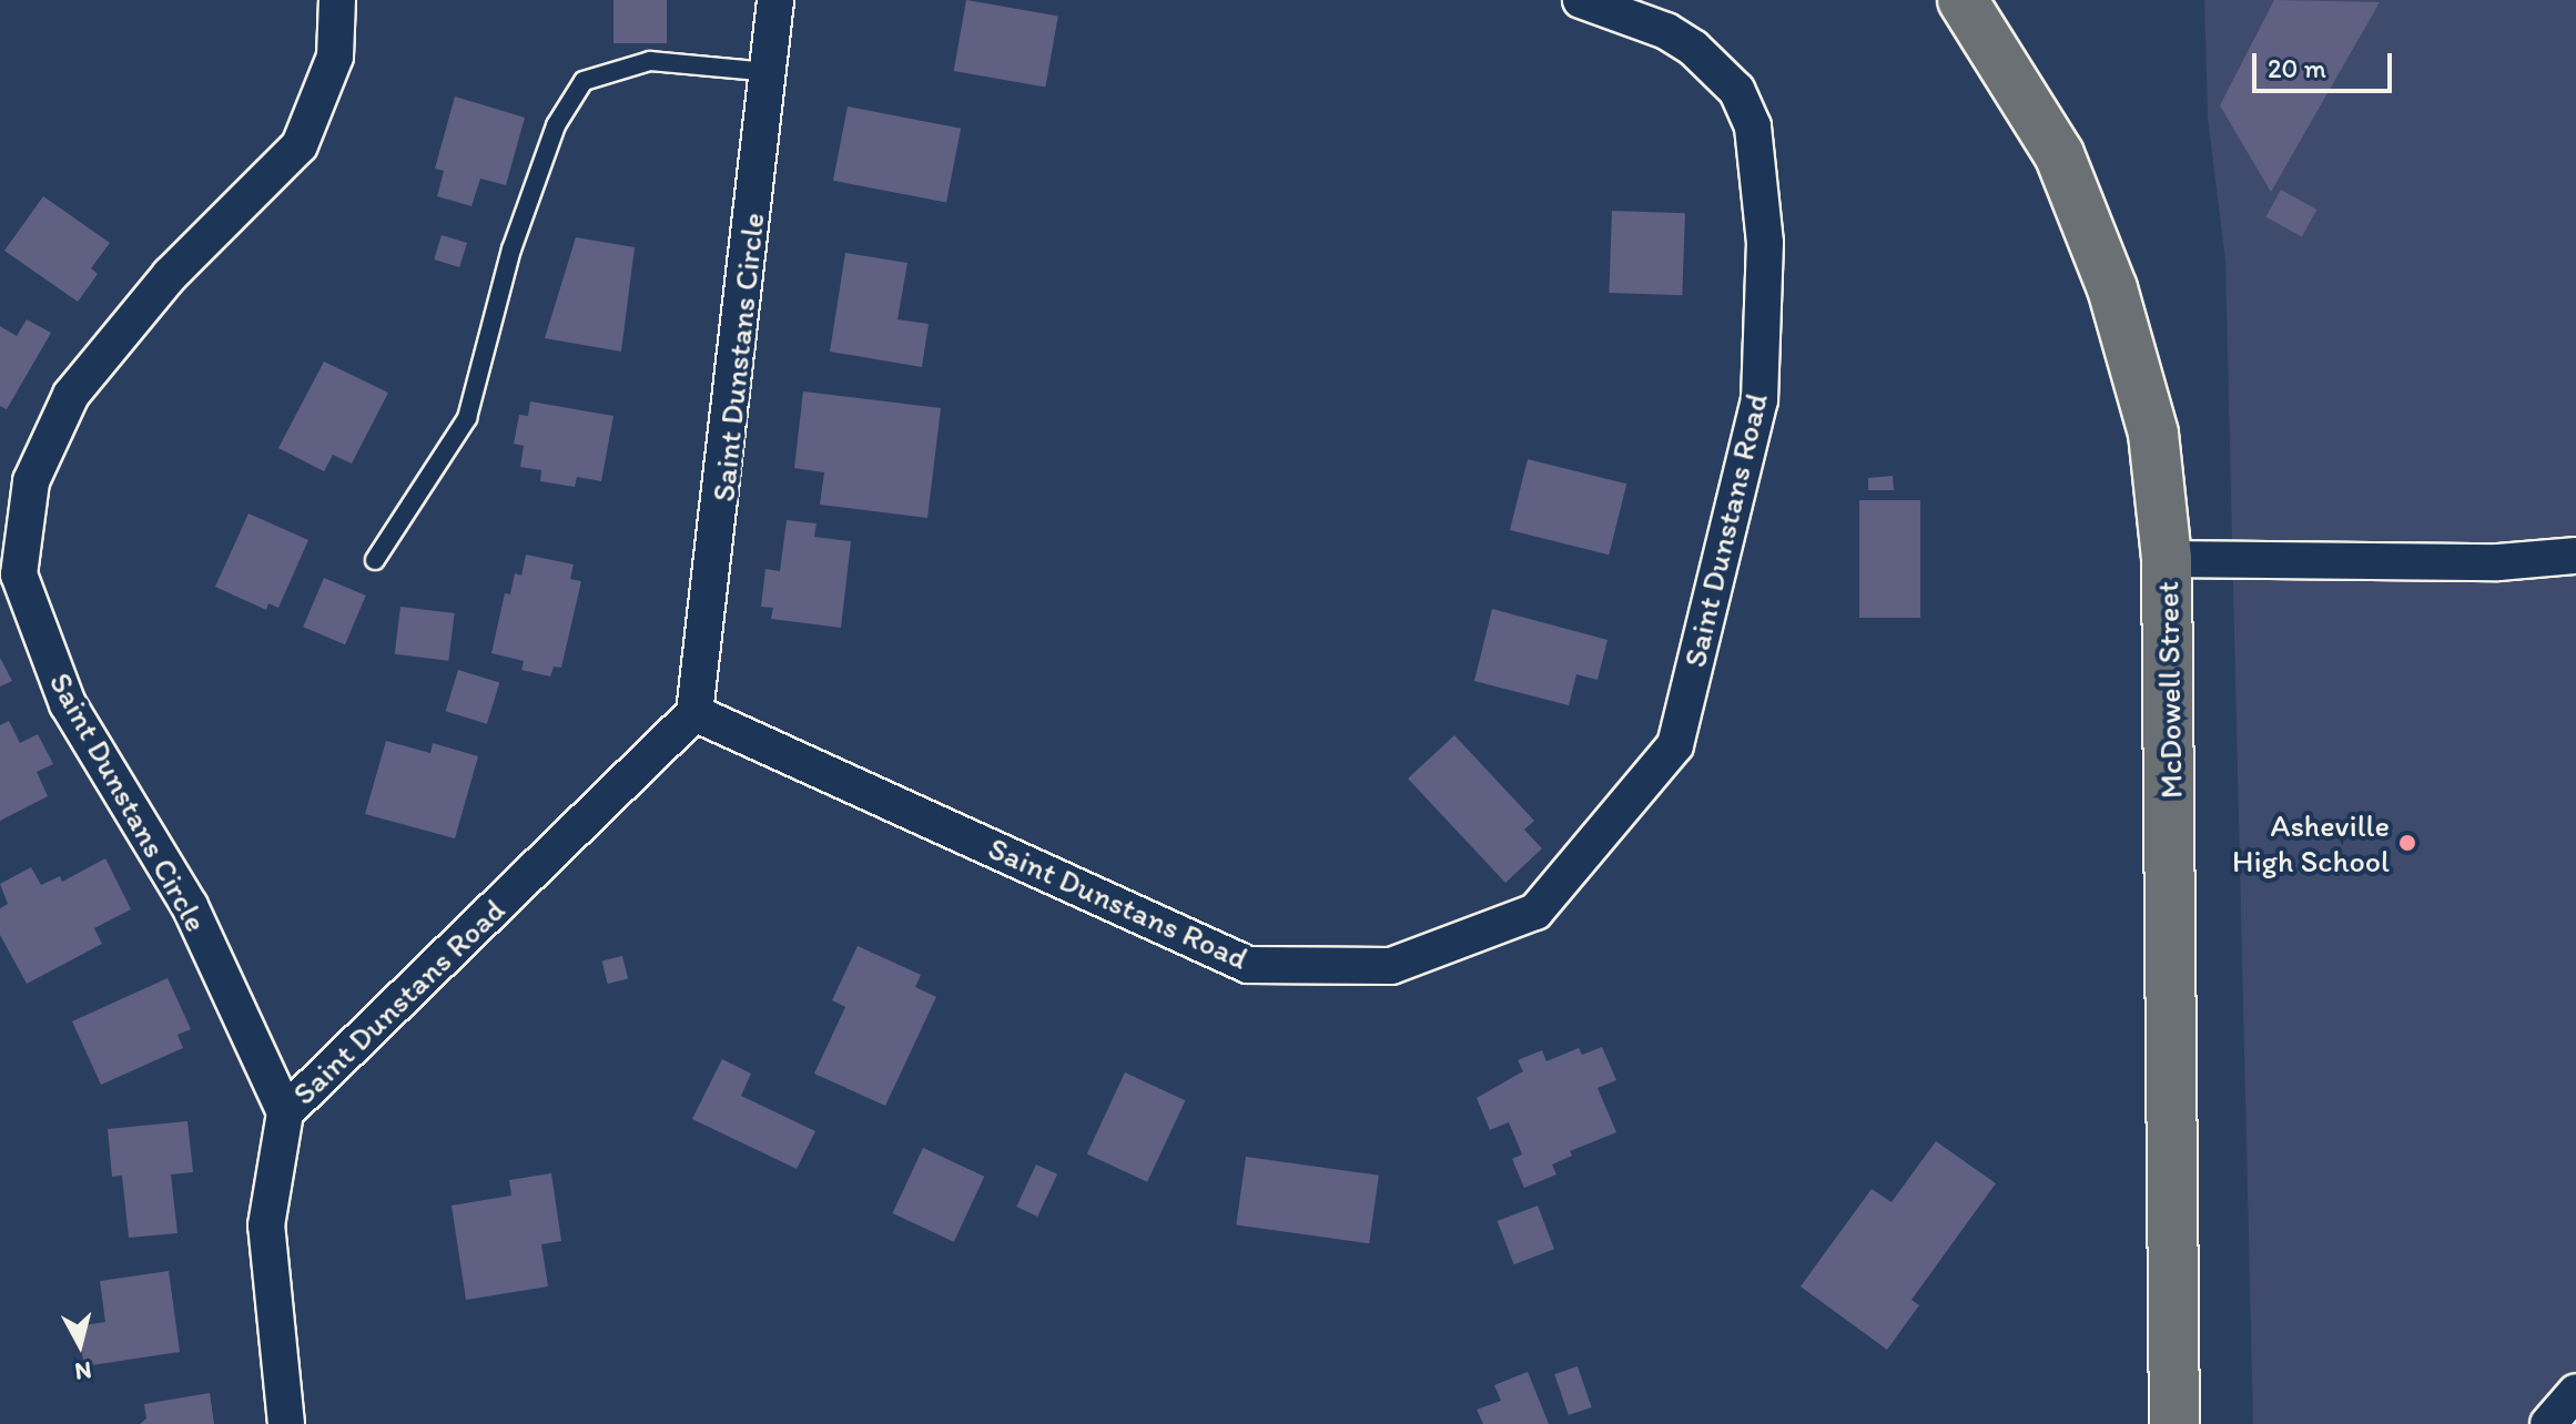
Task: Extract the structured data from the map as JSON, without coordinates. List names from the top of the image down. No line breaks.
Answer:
{"streets":{"main road":["McDowell Street"],"street":["Saint Dunstans Circle","Saint Dunstans Road"]},"crossings":[["Saint Dunstans Circle","Saint Dunstans Road"]],"places":["Asheville High School"],"scale_bar":"20 m","north":"bottom"}
